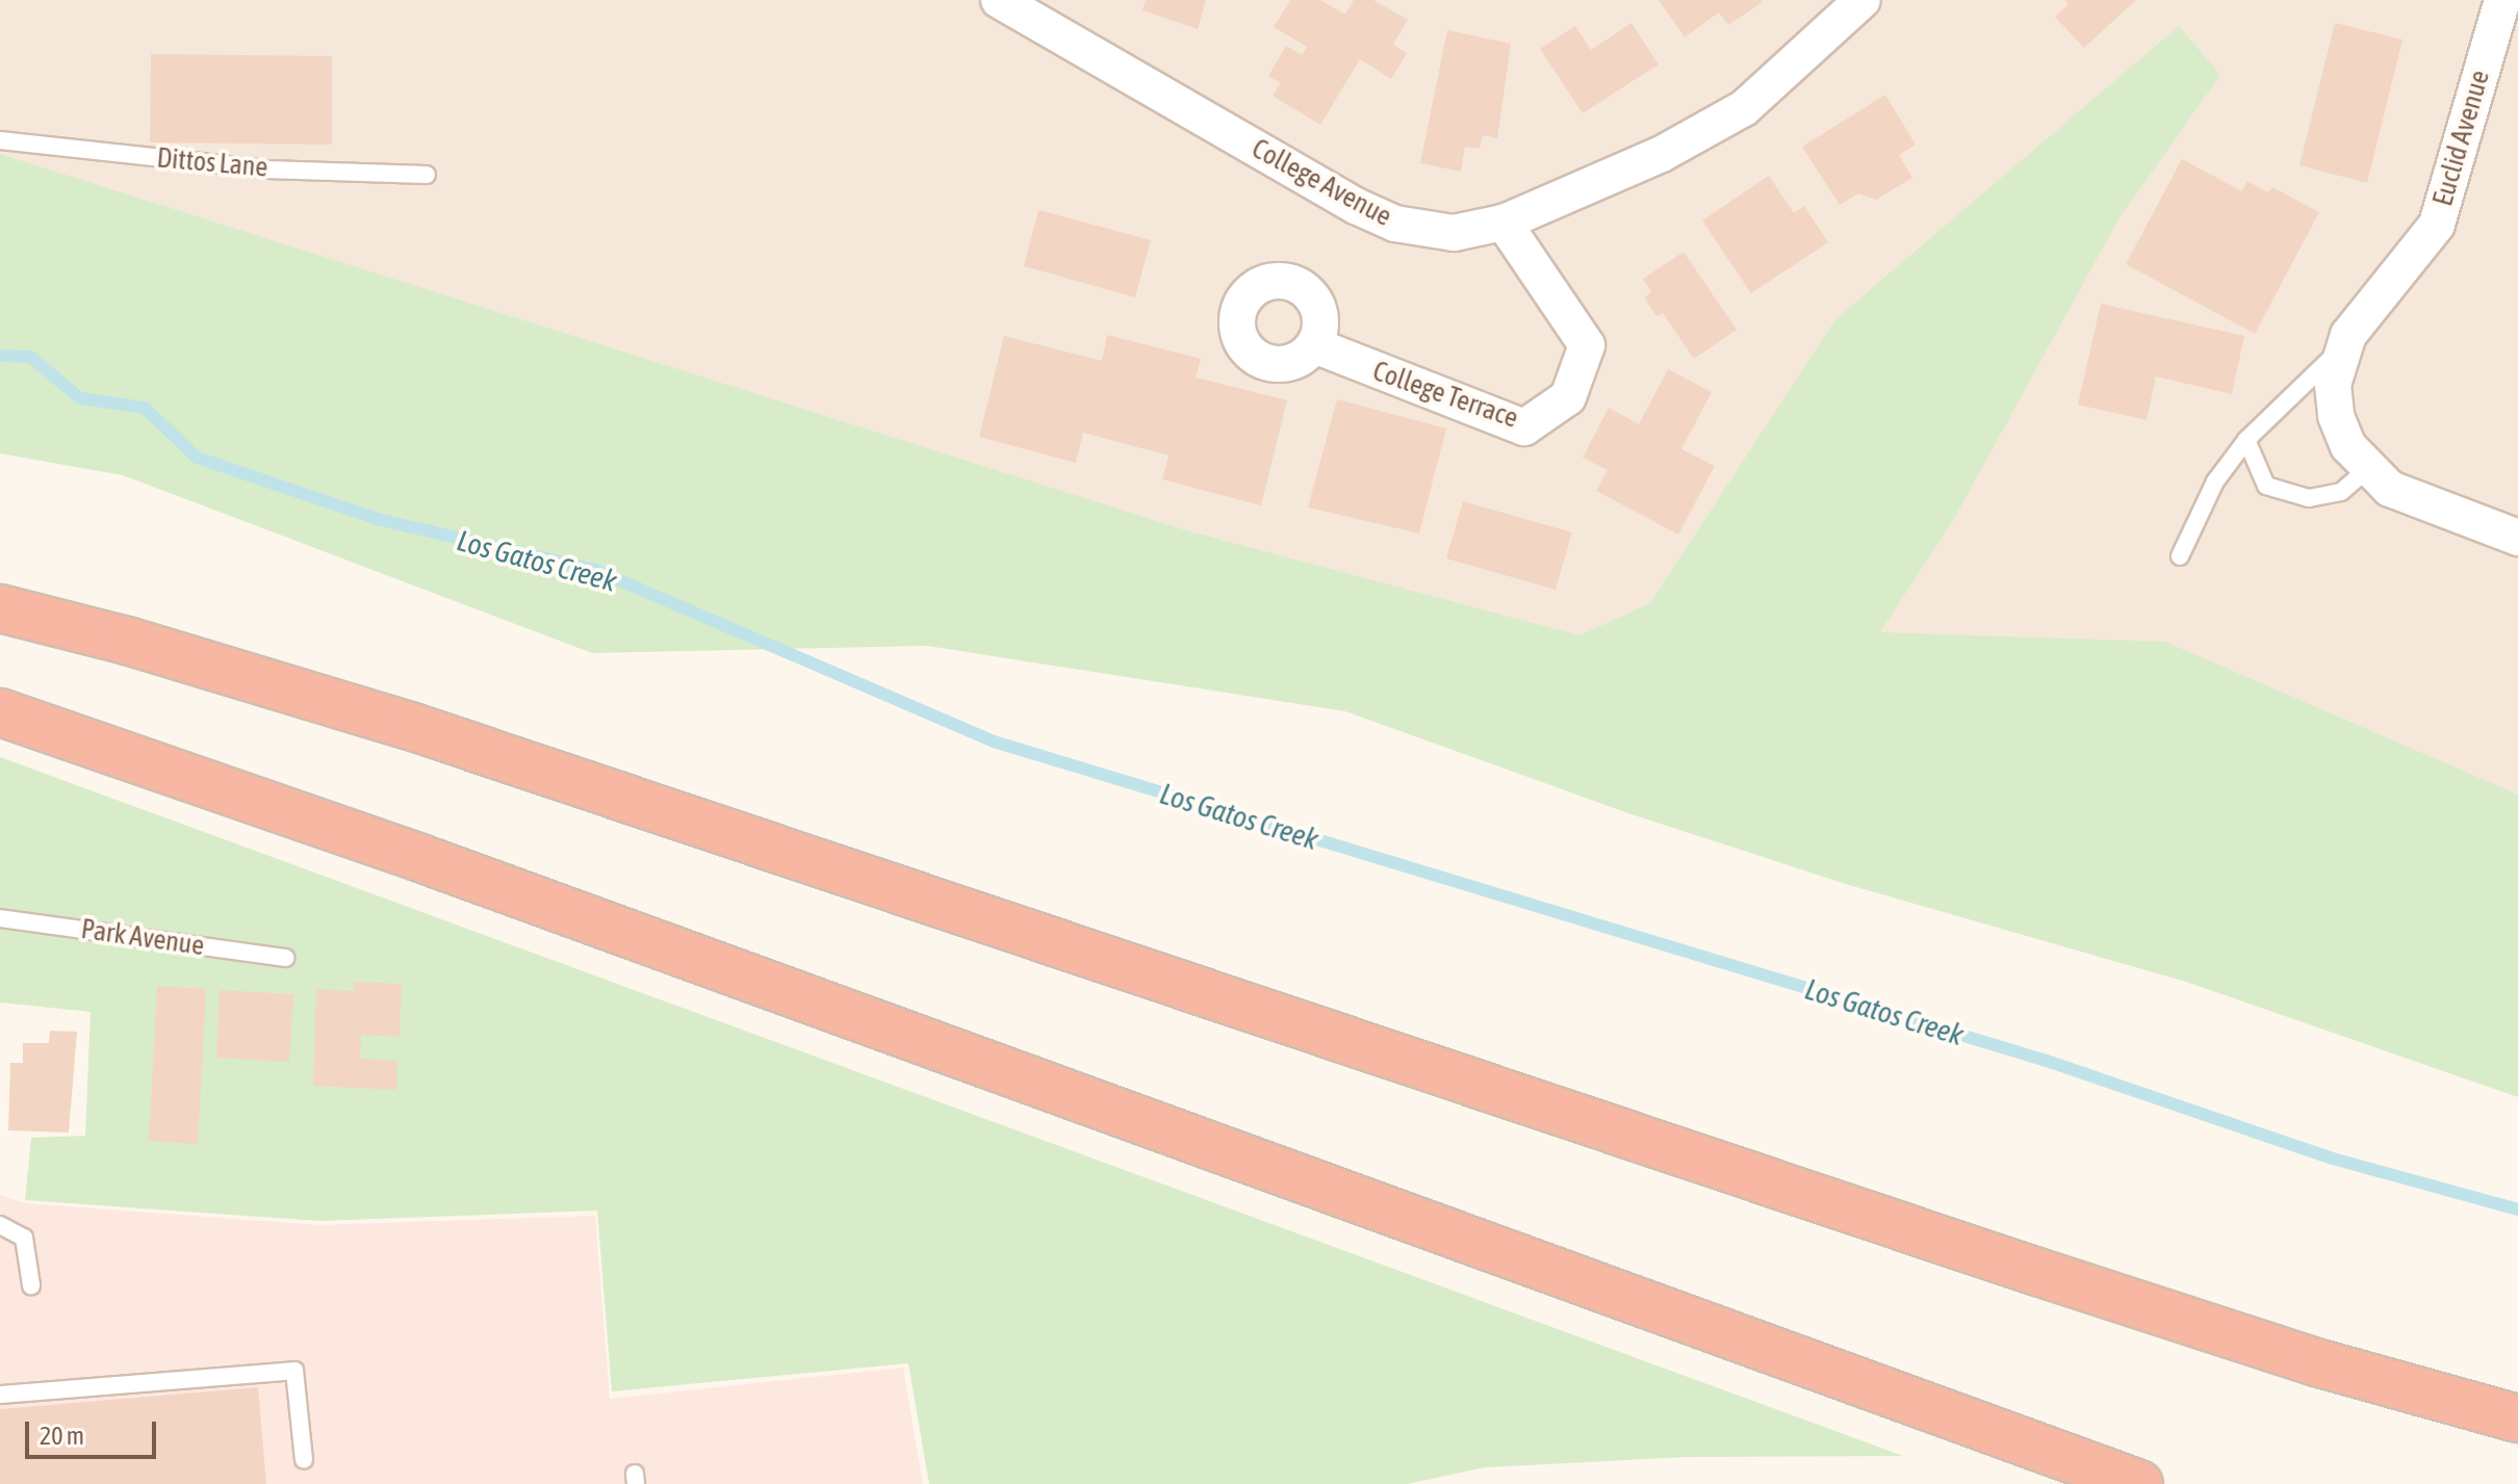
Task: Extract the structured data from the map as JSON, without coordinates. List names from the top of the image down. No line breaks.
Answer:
{"streets":{"street":["Euclid Avenue","College Avenue","College Terrace"],"lane":["Dittos Lane","Park Avenue"]},"crossings":[["College Avenue","College Terrace"]],"water":["Los Gatos Creek"],"scale_bar":"20 m"}
